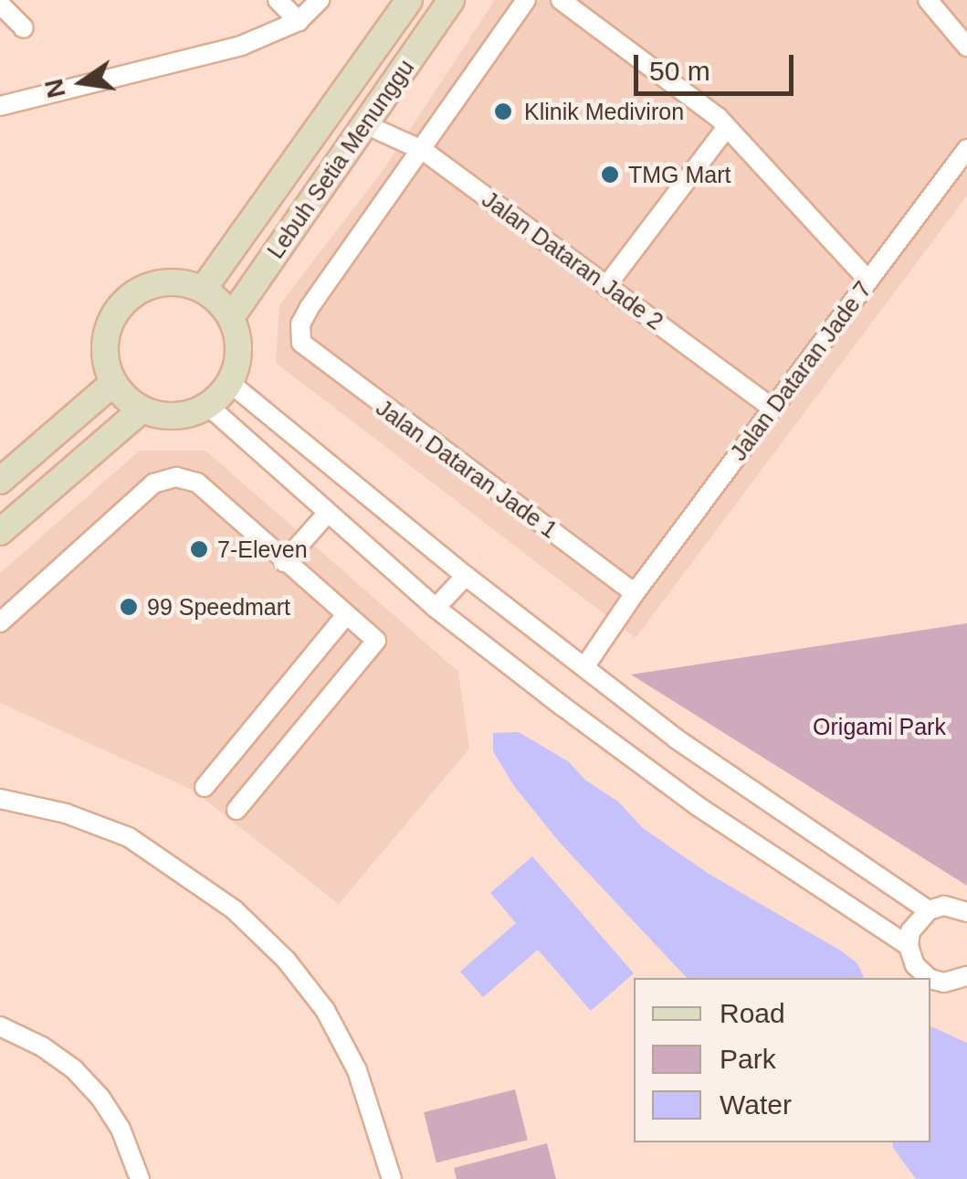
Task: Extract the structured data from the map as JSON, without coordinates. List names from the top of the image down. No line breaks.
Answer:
{"streets":{"street":["Lebuh Setia Menunggu","Jalan Dataran Jade 2","Jalan Dataran Jade 7","Jalan Dataran Jade 1"]},"crossings":[["Lebuh Setia Menunggu","Jalan Dataran Jade 2"],["Jalan Dataran Jade 2","Jalan Dataran Jade 7"],["Jalan Dataran Jade 2","Jalan Dataran Jade 1"],["Jalan Dataran Jade 7","Jalan Dataran Jade 1"]],"parks":["Origami Park"],"places":["Klinik Mediviron","TMG Mart","7-Eleven","99 Speedmart"],"legend":["Road","Park","Water"],"scale_bar":"50 m","north":"left"}
